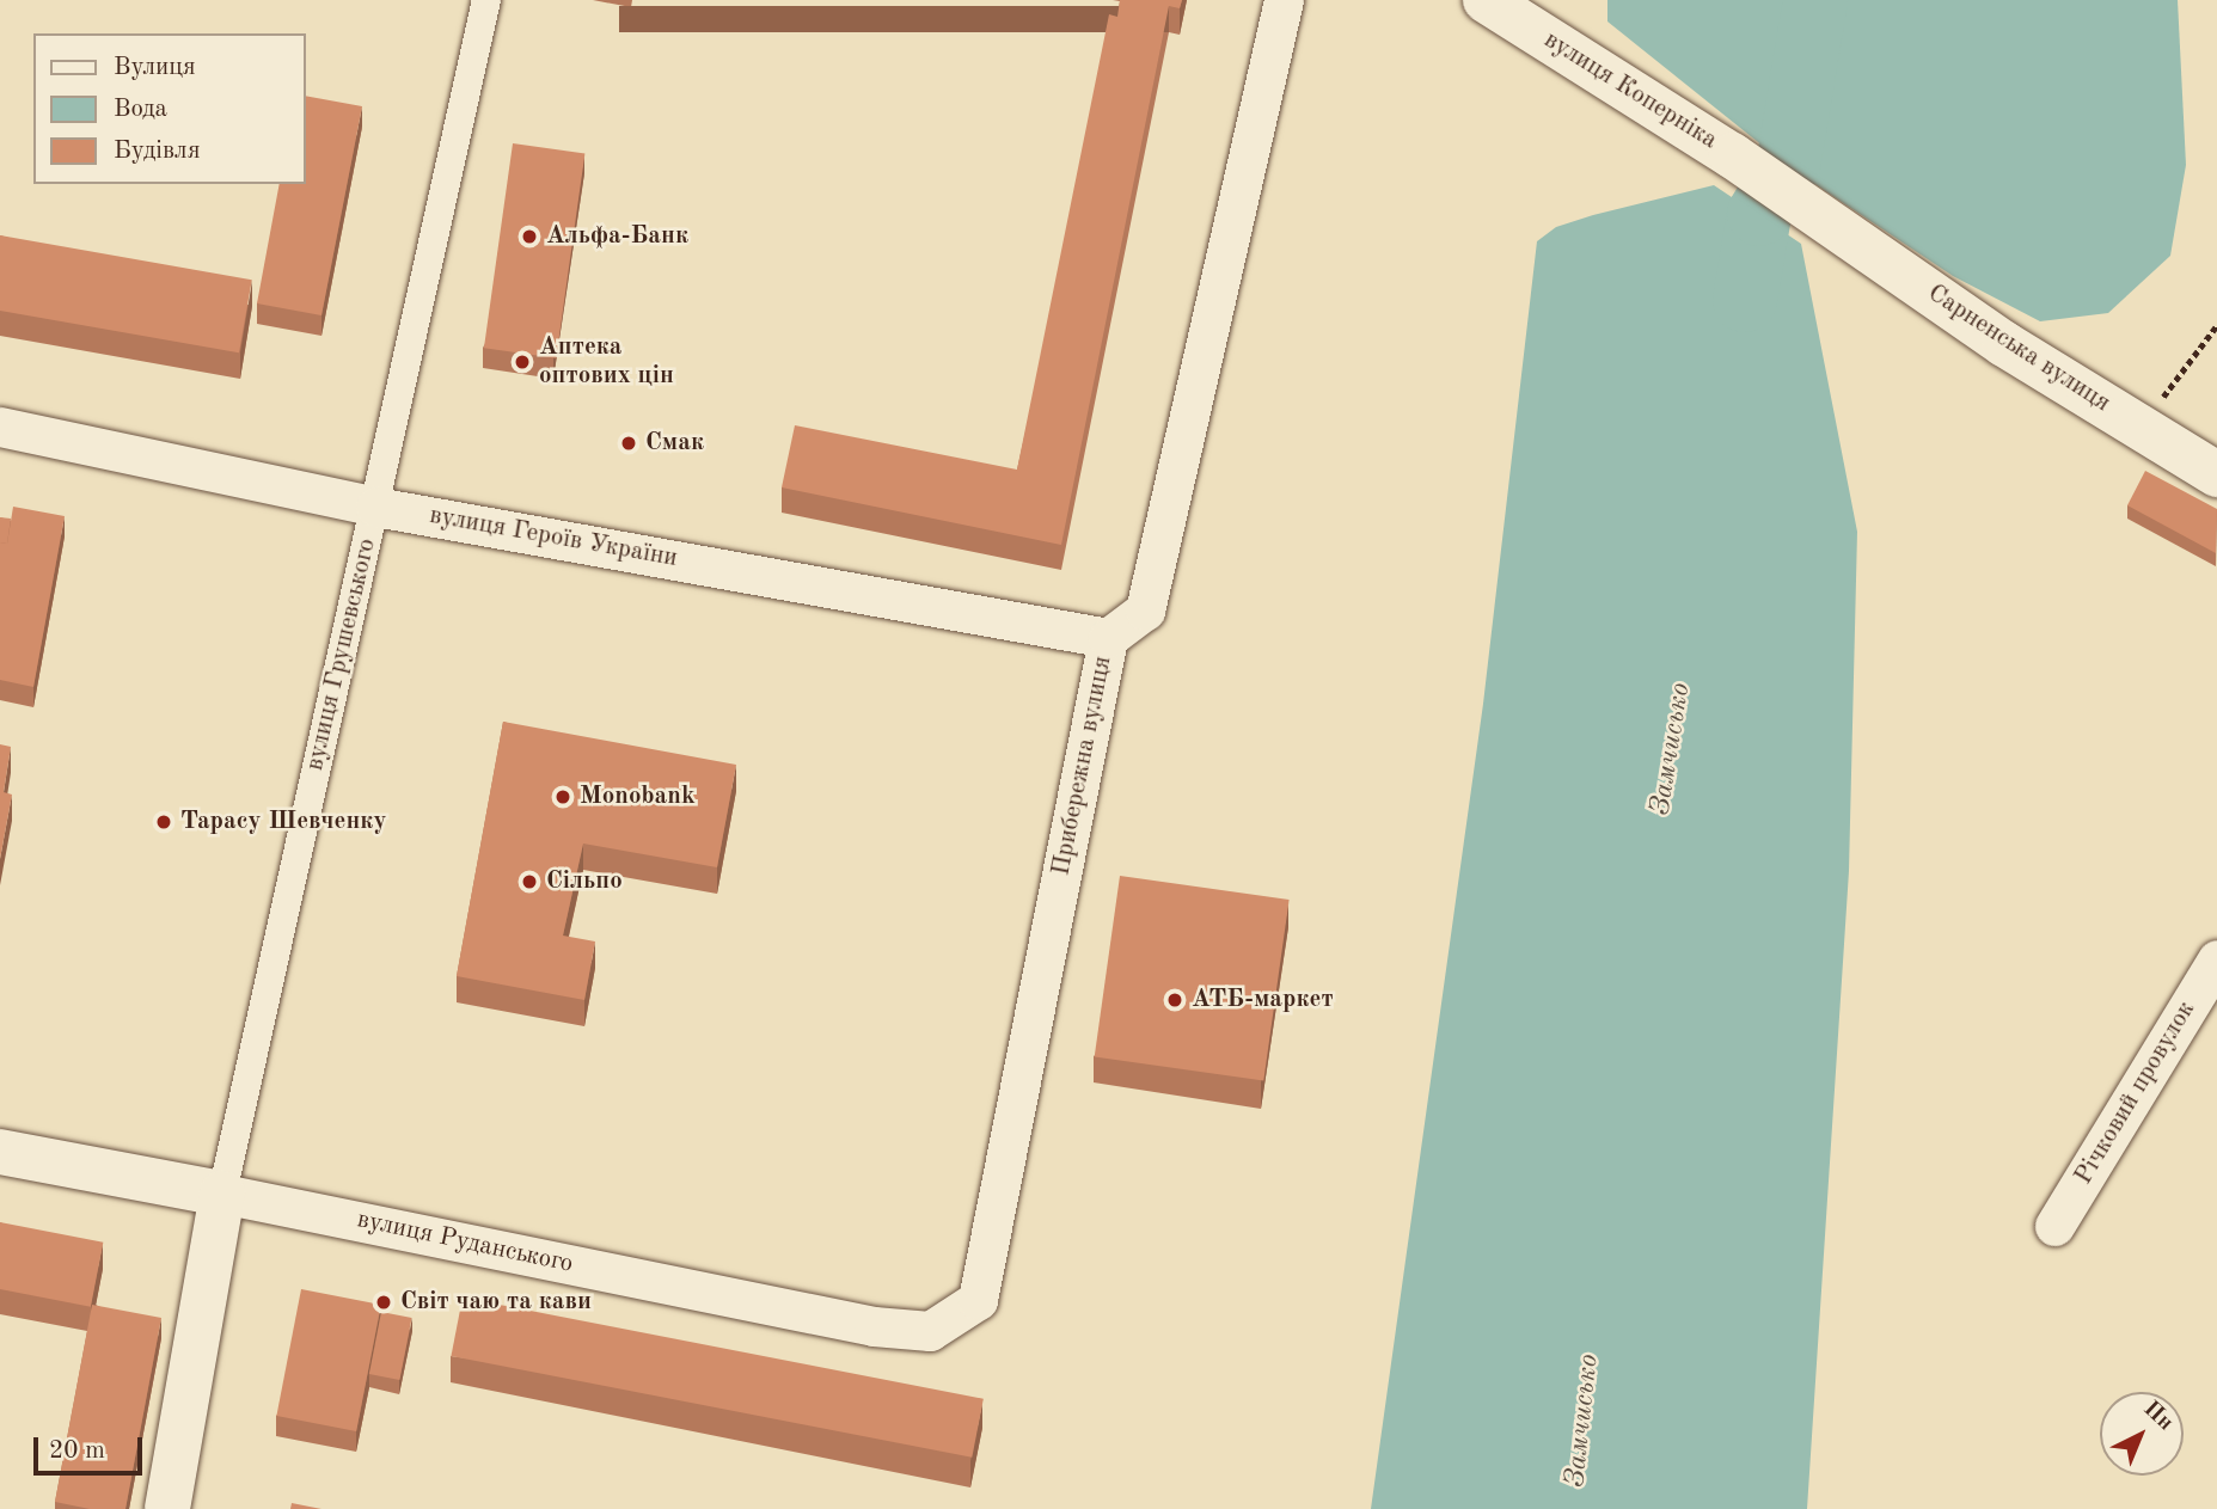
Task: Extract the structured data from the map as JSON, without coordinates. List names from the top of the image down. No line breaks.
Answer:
{"streets":{"main road":["вулиця Коперніка","Сарненська вулиця","вулиця Грушевського","вулиця Руданського"],"street":["вулиця Героїв України","Прибережна вулиця","Річковий провулок"]},"crossings":[["вулиця Коперніка","Сарненська вулиця"],["вулиця Героїв України","вулиця Грушевського"],["вулиця Героїв України","Прибережна вулиця"],["вулиця Грушевського","вулиця Руданського"],["Прибережна вулиця","вулиця Руданського"]],"water":["Замчисько"],"places":["Альфа-Банк","Аптека оптових цін","Смак","Monobank","Тарасу Шевченку","Сільпо","АТБ-маркет","Світ чаю та кави"],"legend":["Вулиця","Вода","Будівля"],"scale_bar":"20 m","north":"top right"}
